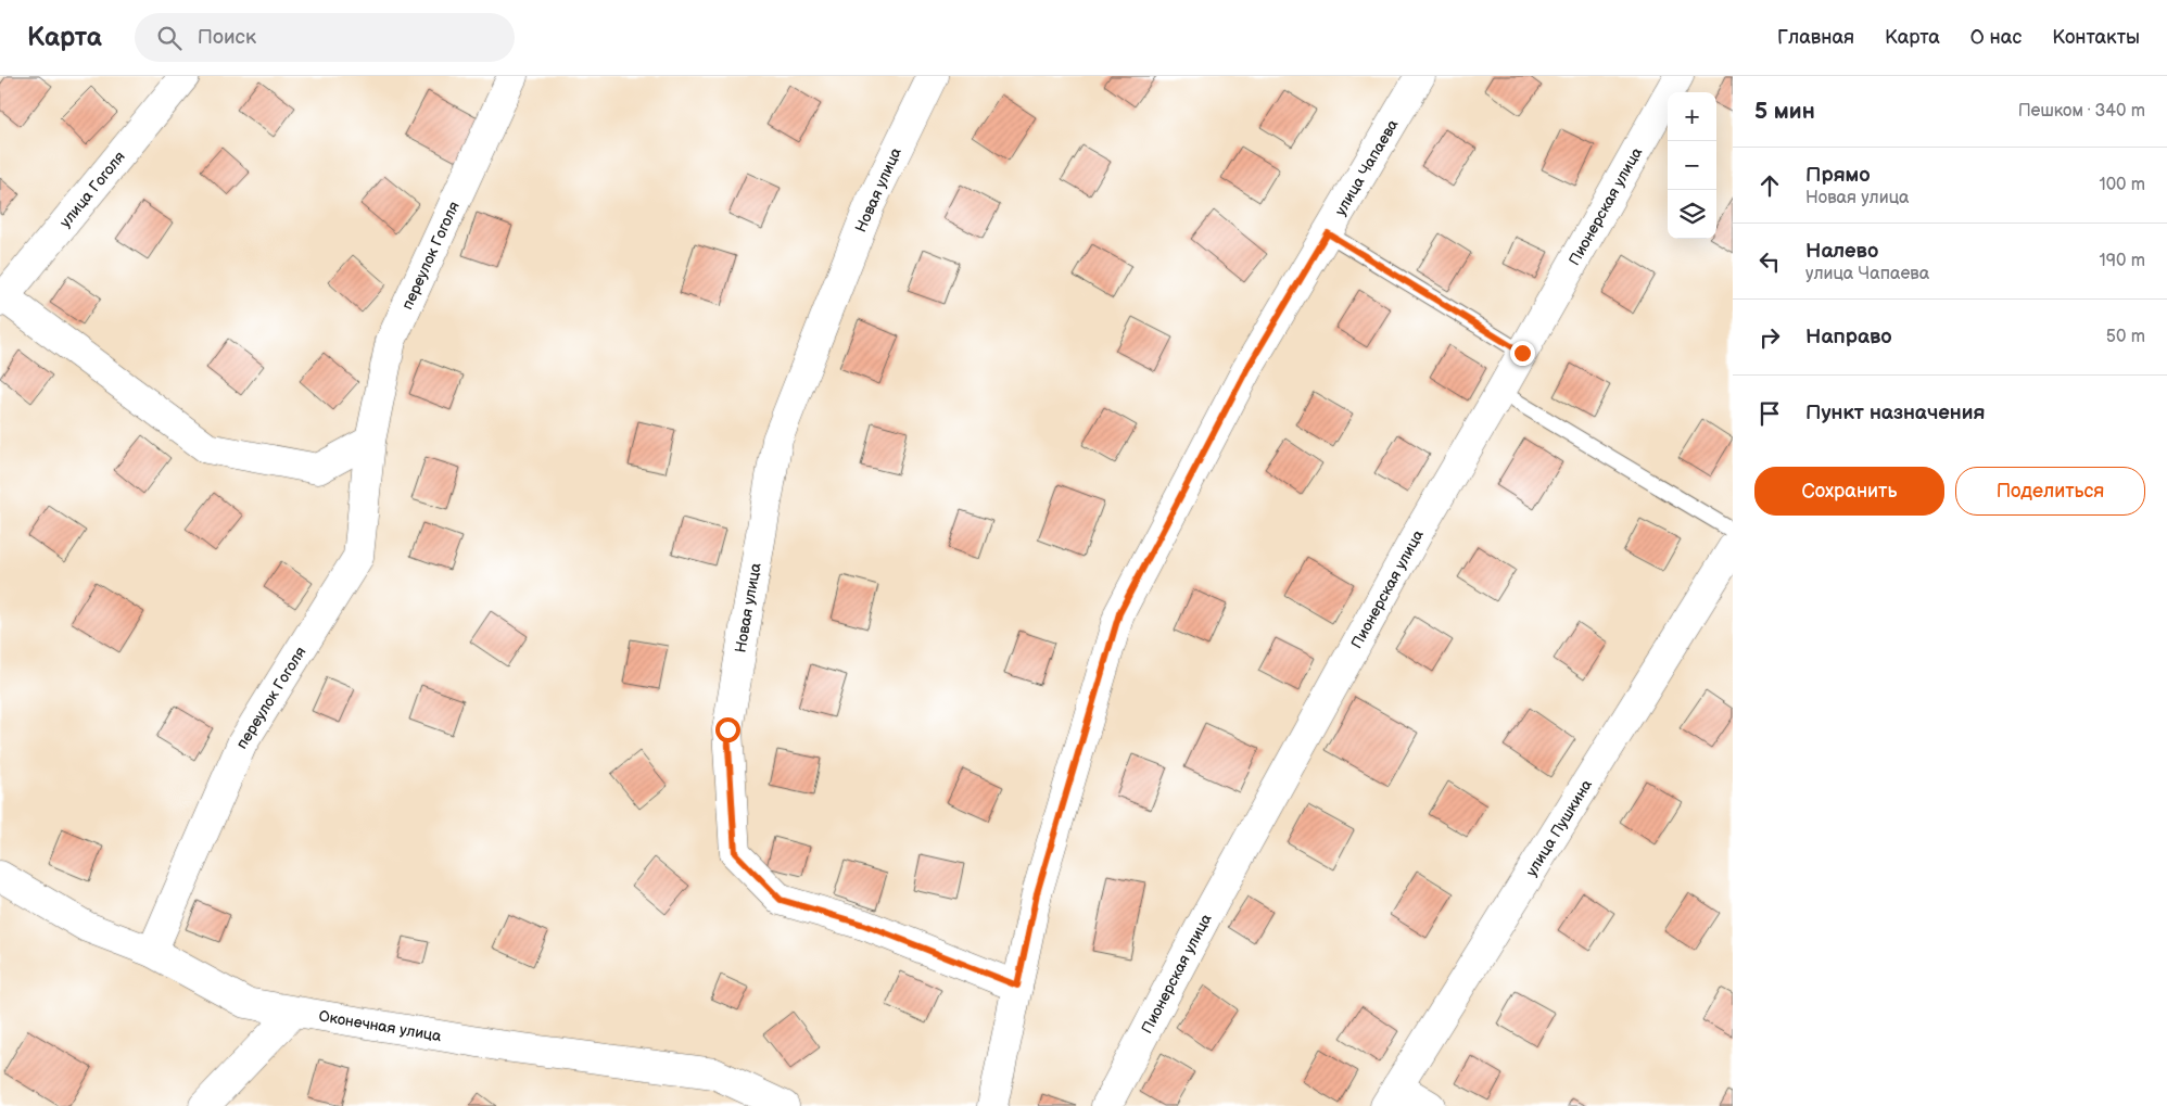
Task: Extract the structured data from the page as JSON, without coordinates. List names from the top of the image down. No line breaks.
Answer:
{"streets":{"street":["улица Чапаева","улица Гоголя","Новая улица","Пионерская улица","переулок Гоголя","улица Пушкина","Оконечная улица"]},"crossings":[["улица Чапаева","Новая улица"],["переулок Гоголя","Оконечная улица"]],"page":{"header":"Карта","search":"Поиск","nav":["Главная","Карта","О нас","Контакты"],"heading":["5 мин","Пешком · 340 m"],"map_buttons":["+","−"],"list":[["Прямо","Новая улица","100 m"],["Налево","улица Чапаева","190 m"],["Направо","50 m"],"Пункт назначения"],"buttons":["Сохранить","Поделиться"]}}
